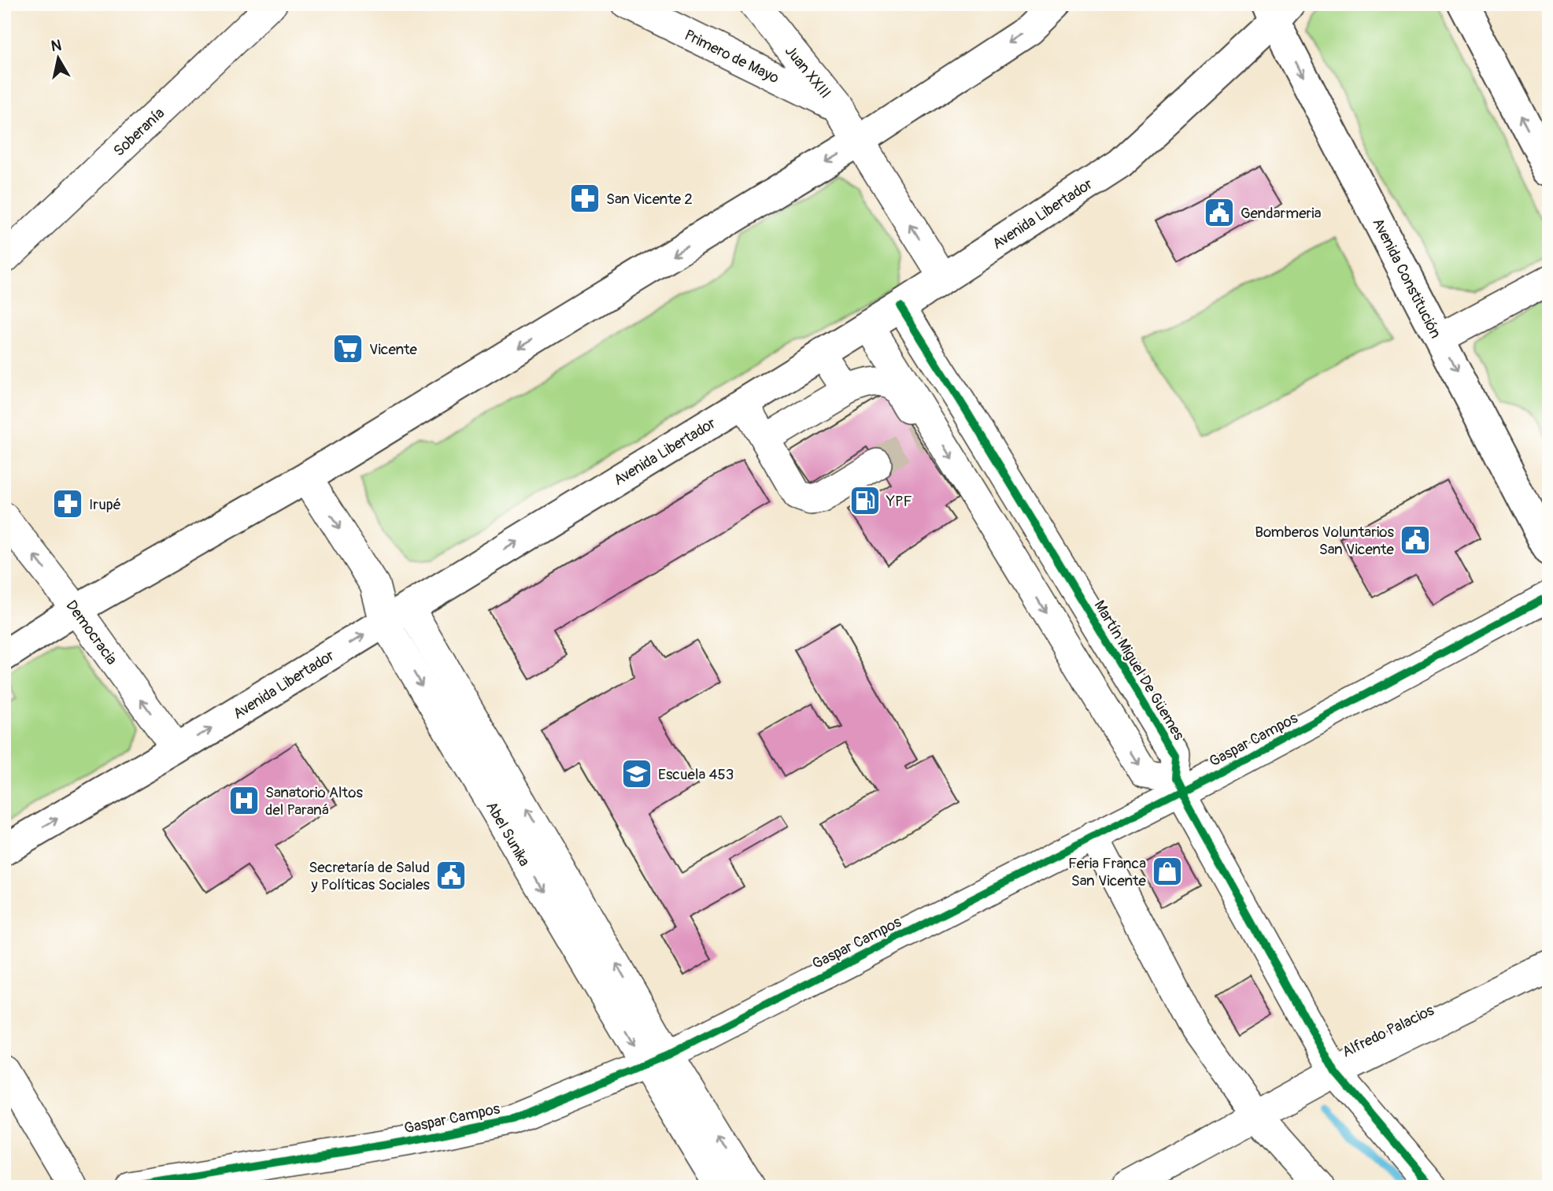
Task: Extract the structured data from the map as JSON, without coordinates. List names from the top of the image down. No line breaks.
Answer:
{"streets":{"main road":["Avenida Libertador","Avenida Constitución"],"street":["Primero de Mayo","Juan XXIII","Soberanía","Democracia","Martín Miguel De Güemes","Gaspar Campos","Abel Sunika","Alfredo Palacios"]},"crossings":[["Primero de Mayo","Juan XXIII"],["Juan XXIII","Avenida Libertador"],["Avenida Libertador","Avenida Constitución"],["Avenida Libertador","Democracia"],["Avenida Libertador","Martín Miguel De Güemes"],["Avenida Libertador","Abel Sunika"],["Martín Miguel De Güemes","Gaspar Campos"],["Martín Miguel De Güemes","Alfredo Palacios"],["Gaspar Campos","Abel Sunika"]],"one_way":["Juan XXIII","Democracia"],"places":{"pharmacy":["San Vicente 2","Irupé"],"public building":["Gendarmeria","Bomberos Voluntarios San Vicente","Secretaría de Salud y Políticas Sociales"],"supermarket":["Vicente"],"fuel station":["YPF"],"school or university":["Escuela 453"],"hospital":["Sanatorio Altos del Paraná"],"shop":["Feria Franca San Vicente"]},"north":"top"}
